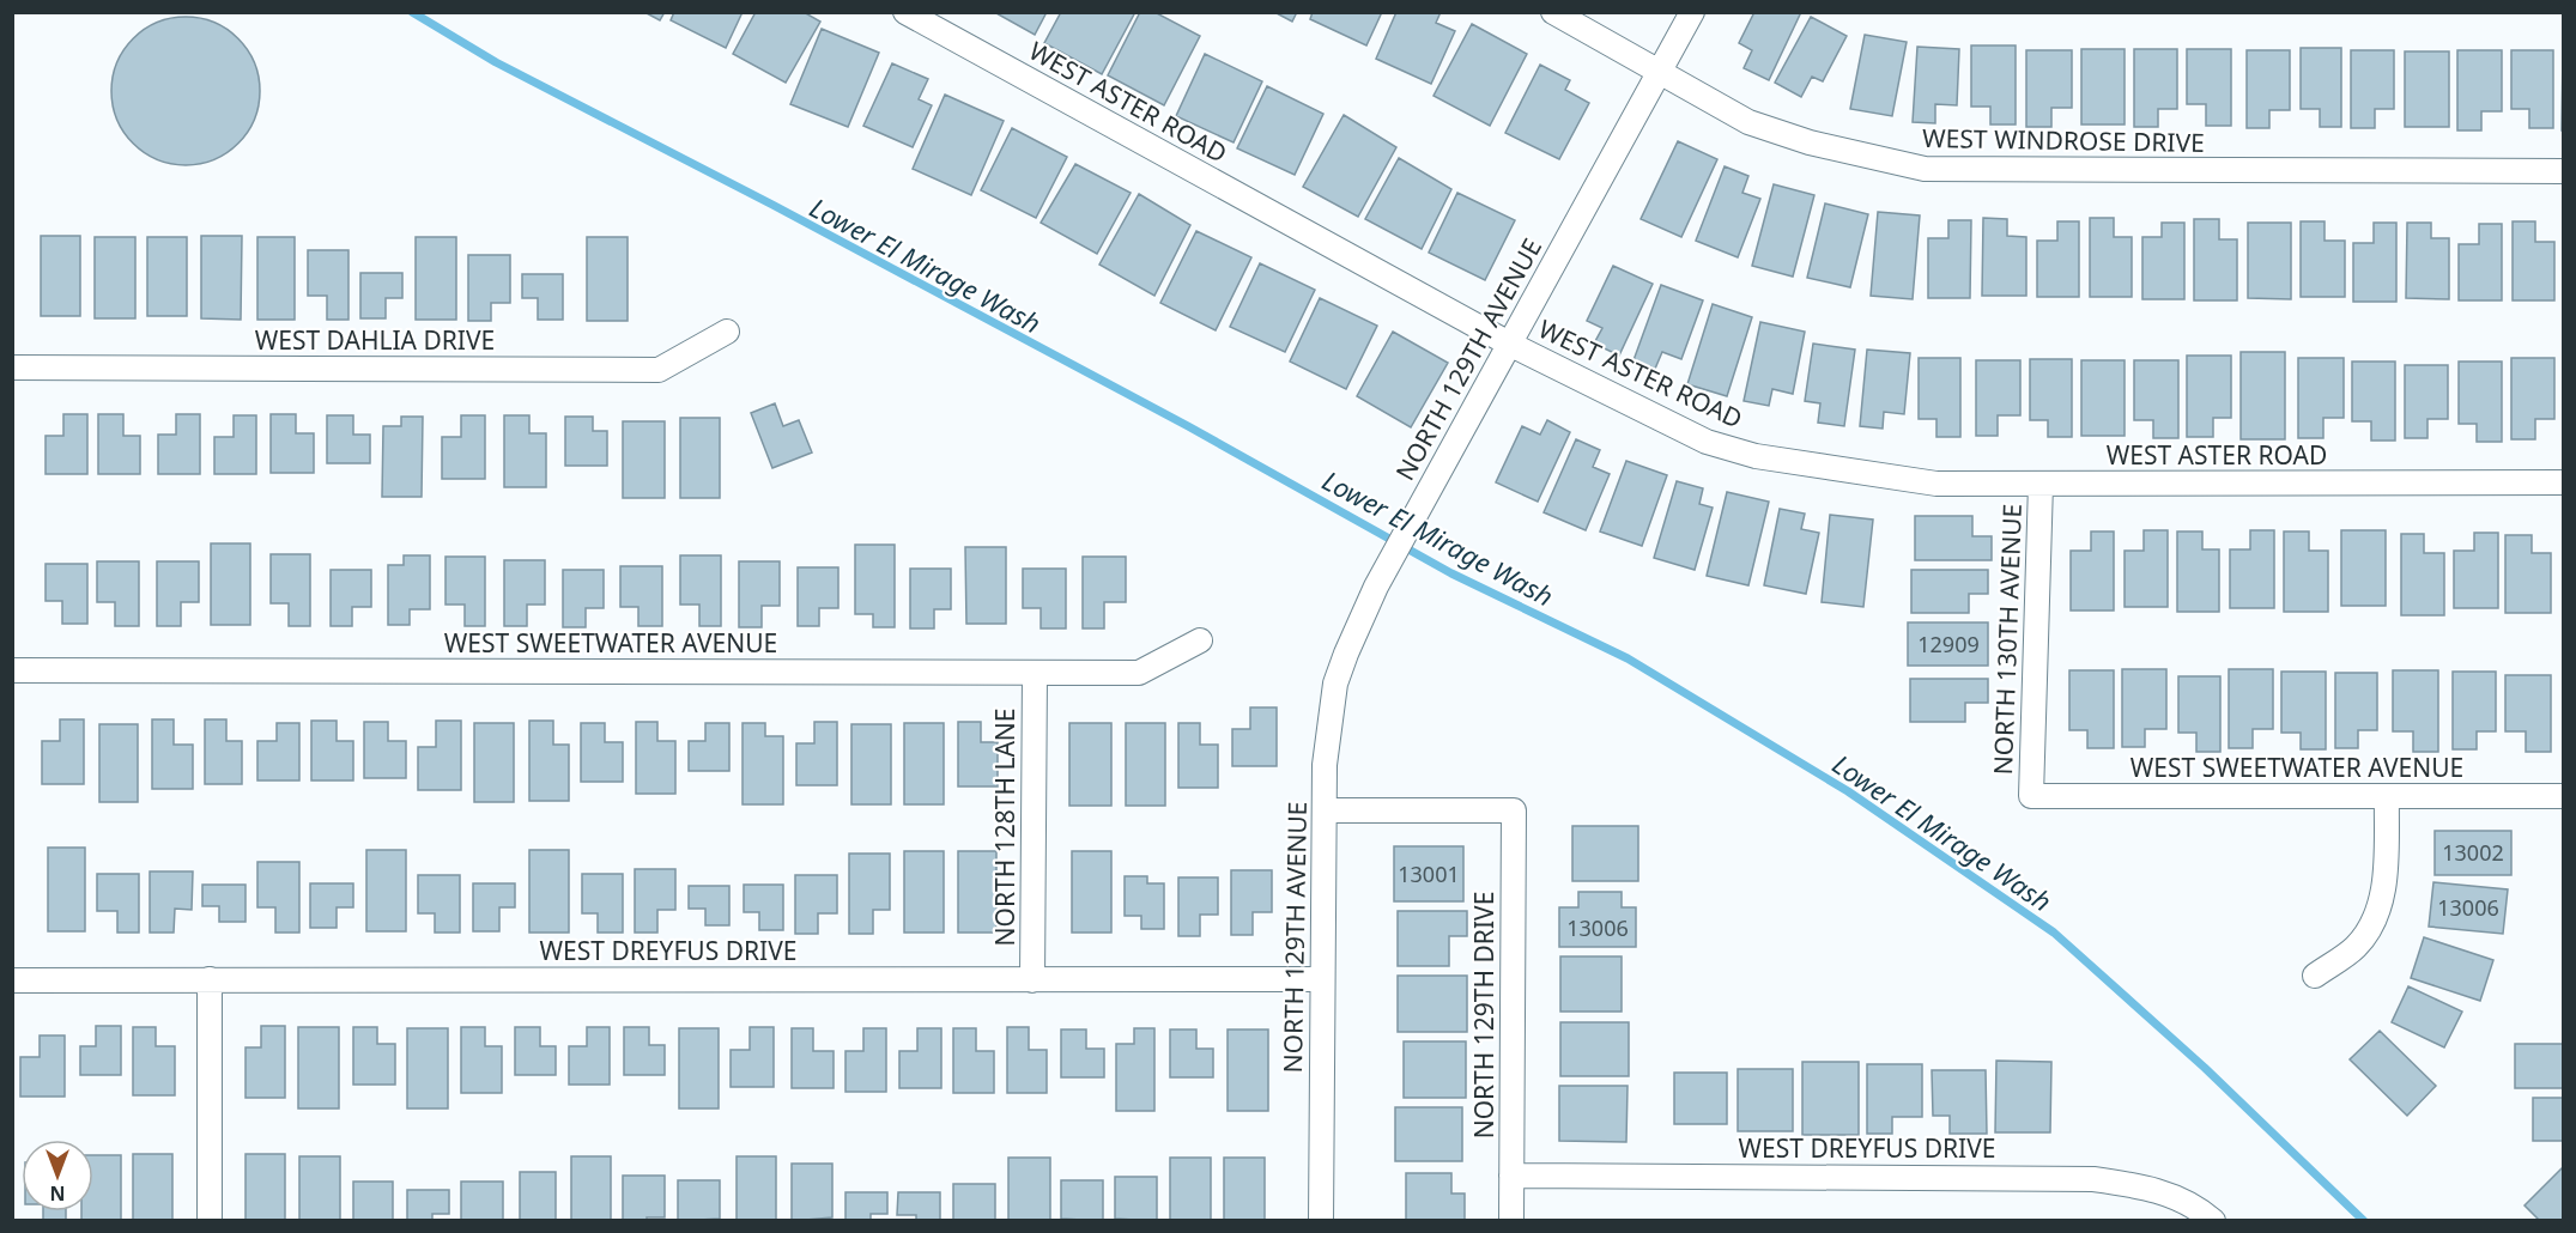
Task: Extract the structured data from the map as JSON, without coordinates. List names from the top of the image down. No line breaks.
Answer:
{"streets":{"street":["WEST ASTER ROAD","WEST WINDROSE DRIVE","WEST DAHLIA DRIVE","NORTH 129TH AVENUE","NORTH 130TH AVENUE","WEST SWEETWATER AVENUE","NORTH 128TH LANE","WEST DREYFUS DRIVE","NORTH 129TH DRIVE"]},"crossings":[["WEST ASTER ROAD","NORTH 129TH AVENUE"],["WEST ASTER ROAD","NORTH 130TH AVENUE"],["WEST WINDROSE DRIVE","NORTH 129TH AVENUE"],["NORTH 129TH AVENUE","WEST DREYFUS DRIVE"],["NORTH 129TH AVENUE","NORTH 129TH DRIVE"],["NORTH 130TH AVENUE","WEST SWEETWATER AVENUE"],["WEST SWEETWATER AVENUE","NORTH 128TH LANE"],["NORTH 128TH LANE","WEST DREYFUS DRIVE"],["WEST DREYFUS DRIVE","NORTH 129TH DRIVE"]],"water":["Lower El Mirage Wash"],"house_numbers":["12909","13002","13001","13006","13006"],"north":"bottom"}
